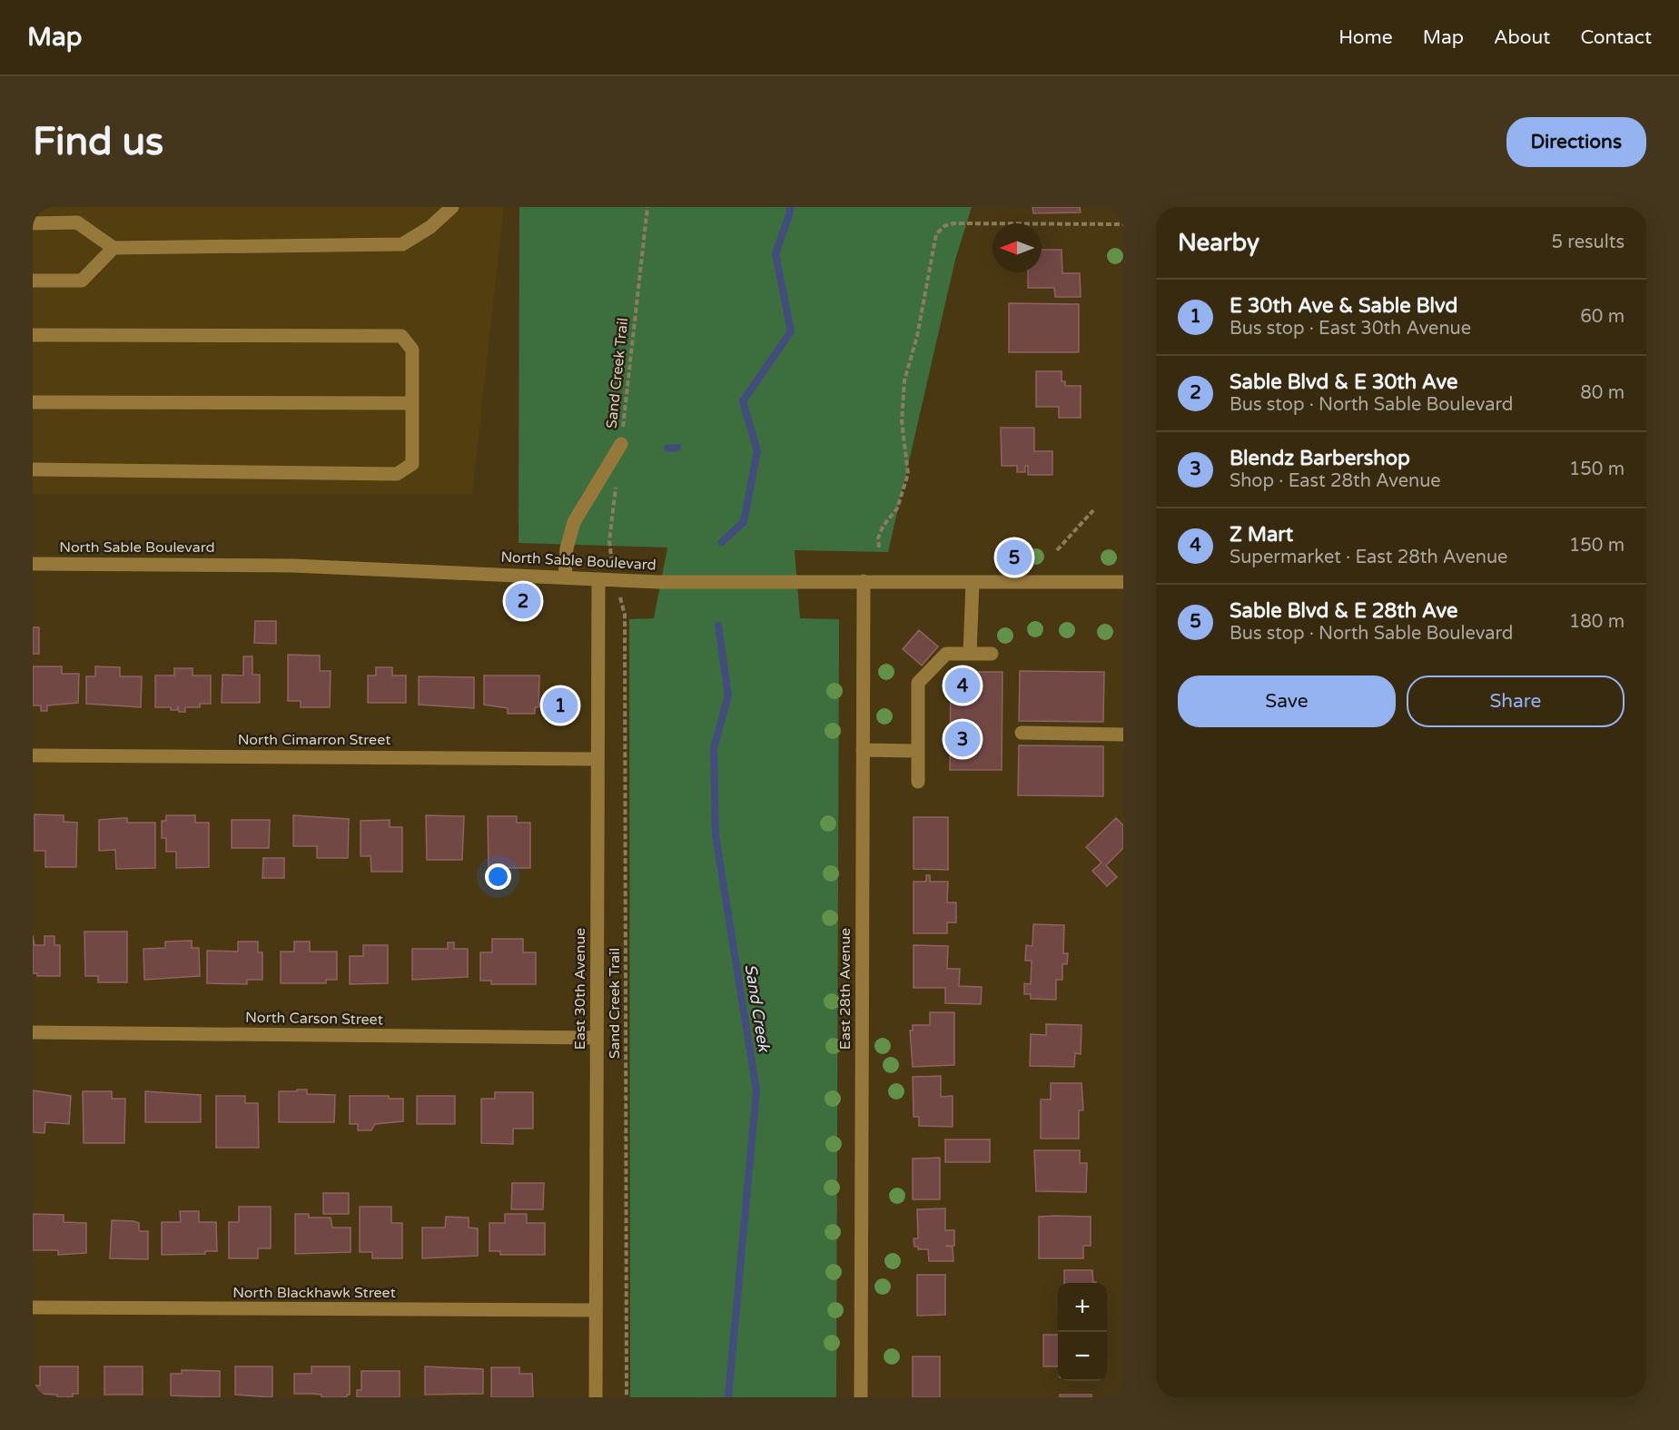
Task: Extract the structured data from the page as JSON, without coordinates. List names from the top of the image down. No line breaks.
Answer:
{"streets":{"street":["North Sable Boulevard","North Cimarron Street","East 30th Avenue","East 28th Avenue","North Carson Street","North Blackhawk Street"],"path":["Sand Creek Trail"]},"crossings":[["North Sable Boulevard","East 30th Avenue"],["North Sable Boulevard","East 28th Avenue"],["North Cimarron Street","East 30th Avenue"],["East 30th Avenue","North Carson Street"],["East 30th Avenue","North Blackhawk Street"]],"water":["Sand Creek"],"north":"left","page":{"header":"Map","nav":["Home","Map","About","Contact"],"buttons":["Directions",["Save","Share"]],"title":"Find us","heading":["Nearby","5 results"],"list":[{"mark":"1","name":"E 30th Ave & Sable Blvd","note":"Bus stop · East 30th Avenue","value":"60 m"},{"mark":"2","name":"Sable Blvd & E 30th Ave","note":"Bus stop · North Sable Boulevard","value":"80 m"},{"mark":"3","name":"Blendz Barbershop","note":"Shop · East 28th Avenue","value":"150 m"},{"mark":"4","name":"Z Mart","note":"Supermarket · East 28th Avenue","value":"150 m"},{"mark":"5","name":"Sable Blvd & E 28th Ave","note":"Bus stop · North Sable Boulevard","value":"180 m"}],"pins":["5","2","4","1","3"],"map_buttons":["+","−"]}}
